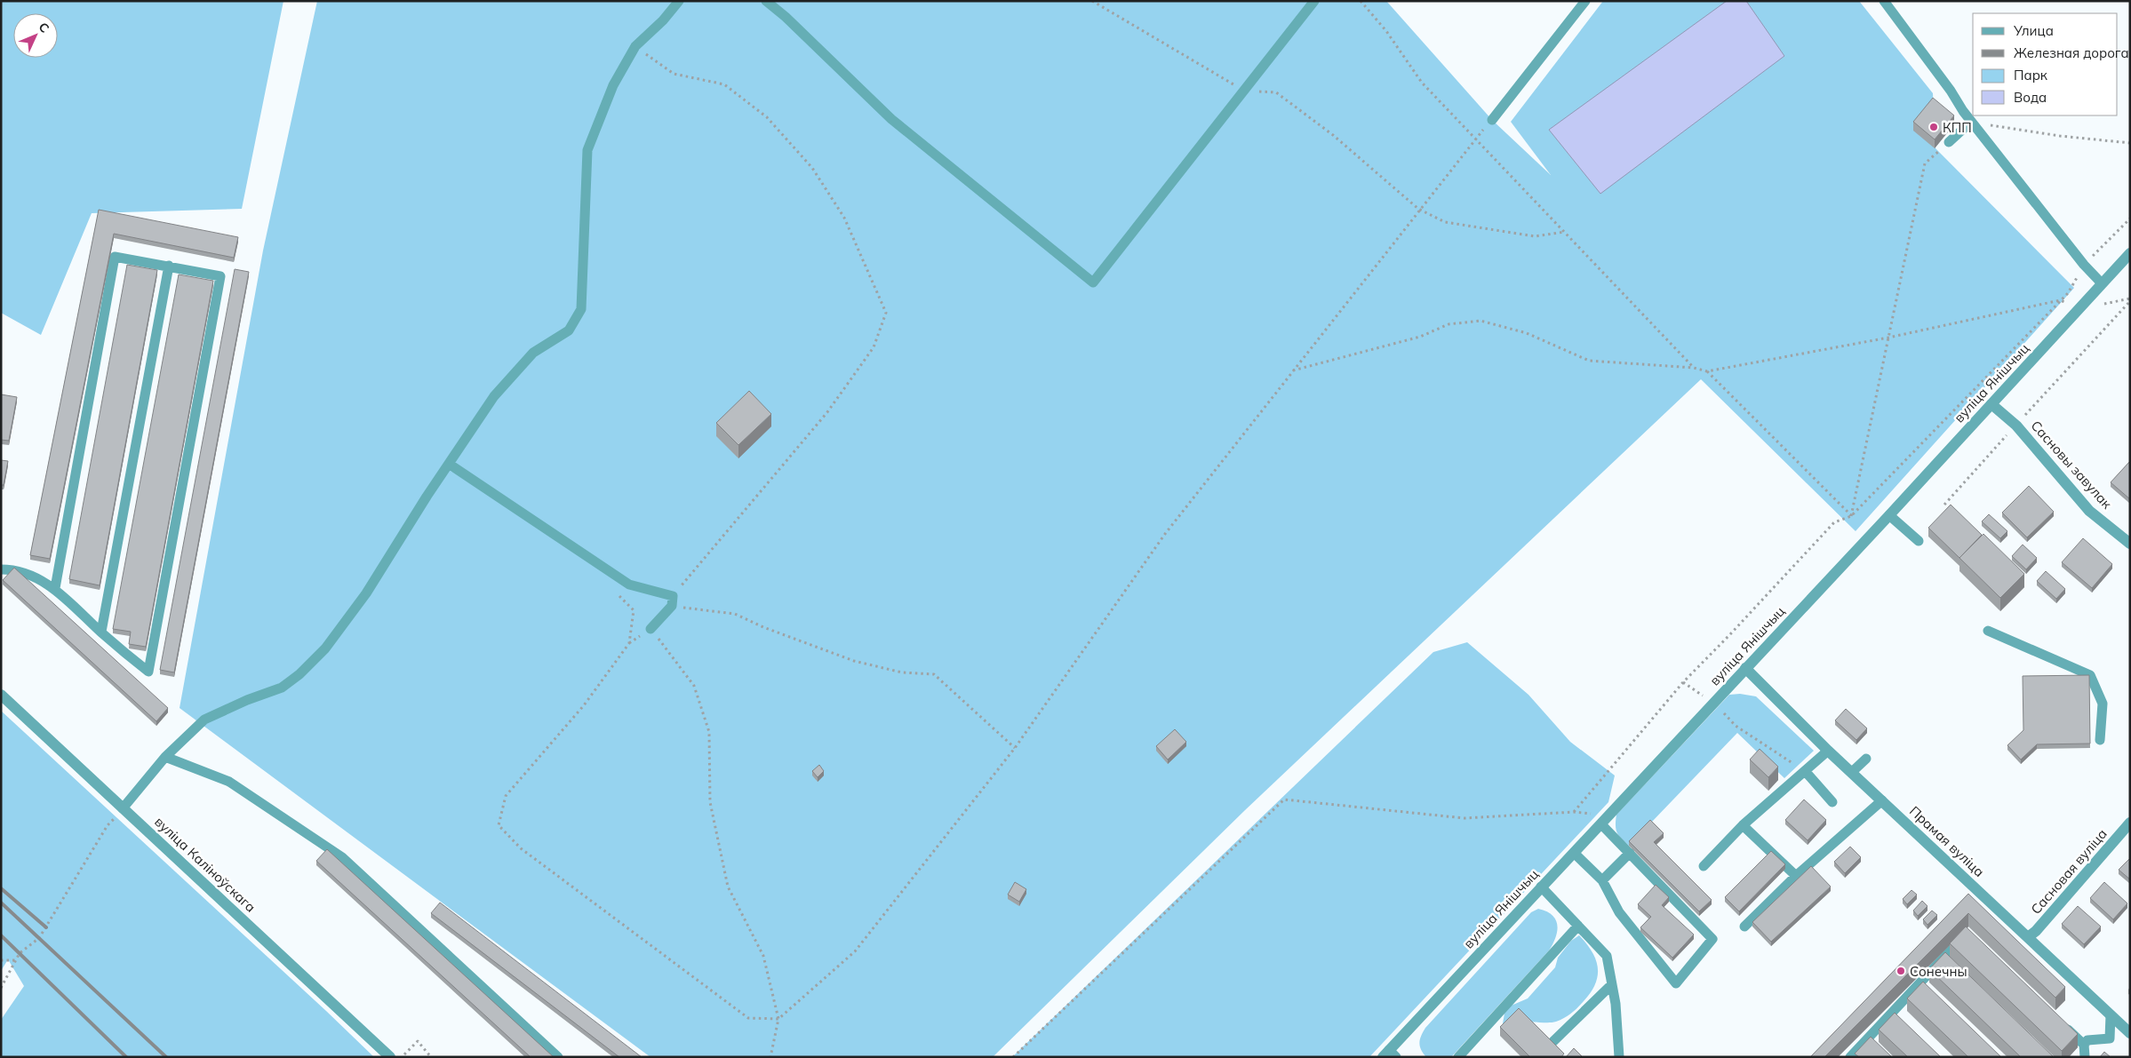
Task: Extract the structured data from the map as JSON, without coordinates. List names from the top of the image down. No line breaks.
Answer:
{"streets":{"street":["вуліца Янішчыц","Сасновы завулак","Прамая вуліца","вуліца Каліноўскага","Сасновая вуліца"]},"crossings":[["вуліца Янішчыц","Сасновы завулак"],["вуліца Янішчыц","Прамая вуліца"],["Прамая вуліца","Сасновая вуліца"]],"places":["КПП","Сонечны"],"legend":["Улица","Железная дорога","Парк","Вода"],"north":"top right"}
